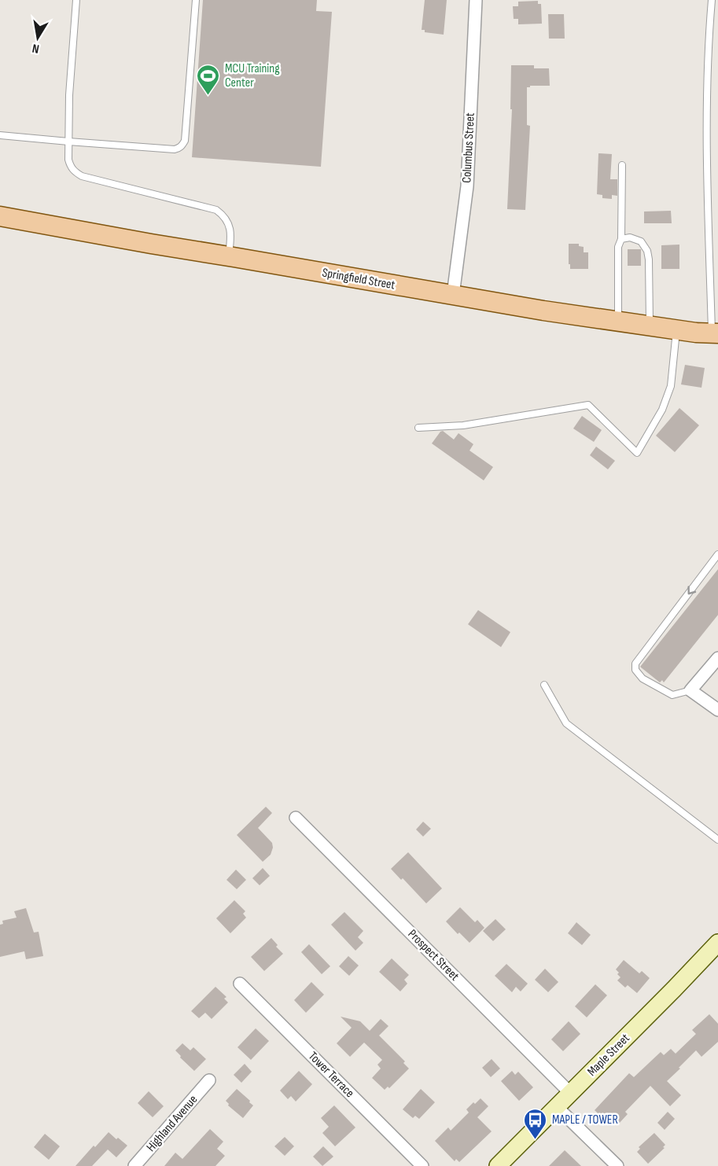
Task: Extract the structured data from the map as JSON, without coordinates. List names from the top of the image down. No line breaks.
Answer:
{"streets":{"main road":["Springfield Street","Maple Street"],"street":["Columbus Street","Prospect Street","Tower Terrace","Highland Avenue"]},"crossings":[["Columbus Street","Springfield Street"],["Prospect Street","Maple Street"]],"places":{"sports":["MCU Training Center"],"bus stop":["MAPLE / TOWER"]},"north":"bottom"}
